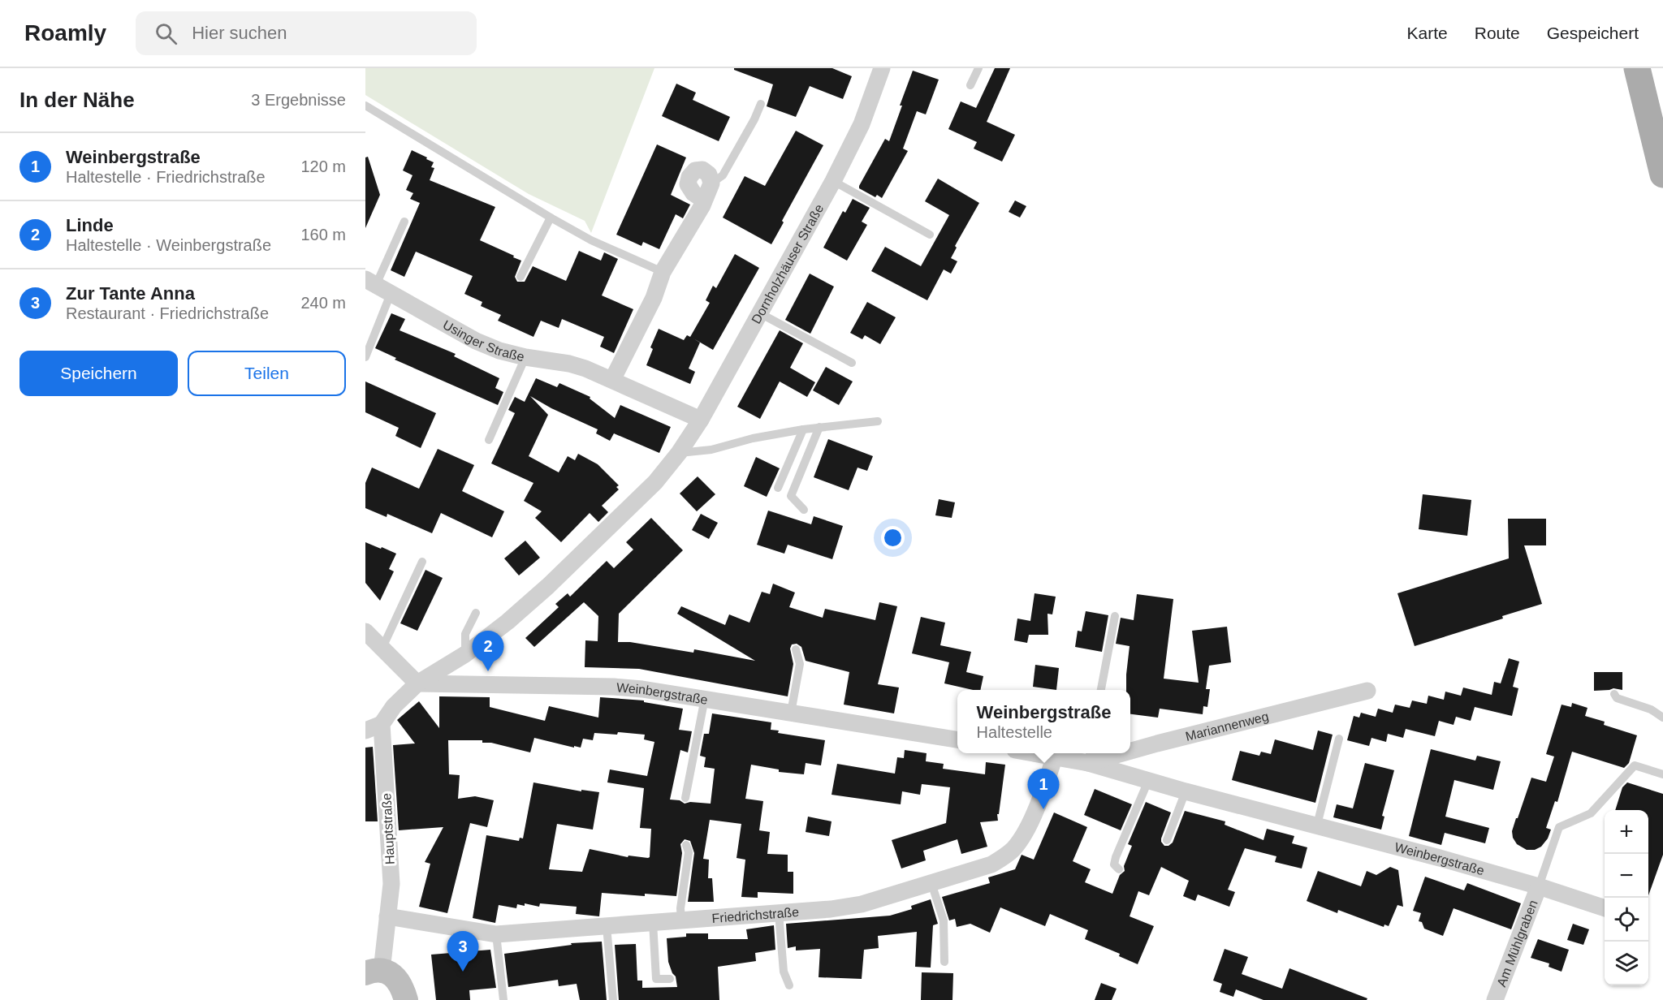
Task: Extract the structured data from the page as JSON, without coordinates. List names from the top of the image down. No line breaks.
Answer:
{"streets":{"street":["Dornholzhäuser Straße","Usinger Straße","Weinbergstraße","Mariannenweg","Hauptstraße","Friedrichstraße","Am Mühlgraben"]},"crossings":[["Dornholzhäuser Straße","Usinger Straße"],["Dornholzhäuser Straße","Weinbergstraße"],["Weinbergstraße","Mariannenweg"],["Weinbergstraße","Friedrichstraße"],["Weinbergstraße","Am Mühlgraben"],["Hauptstraße","Friedrichstraße"]],"page":{"header":"Roamly","search":"Hier suchen","nav":["Karte","Route","Gespeichert"],"heading":["In der Nähe","3 Ergebnisse"],"list":[{"mark":"1","name":"Weinbergstraße","note":"Haltestelle · Friedrichstraße","value":"120 m"},{"mark":"2","name":"Linde","note":"Haltestelle · Weinbergstraße","value":"160 m"},{"mark":"3","name":"Zur Tante Anna","note":"Restaurant · Friedrichstraße","value":"240 m"}],"buttons":["Speichern","Teilen"],"pins":["2","1","3"],"popup":["Weinbergstraße","Haltestelle"],"map_buttons":["+","−"]}}
